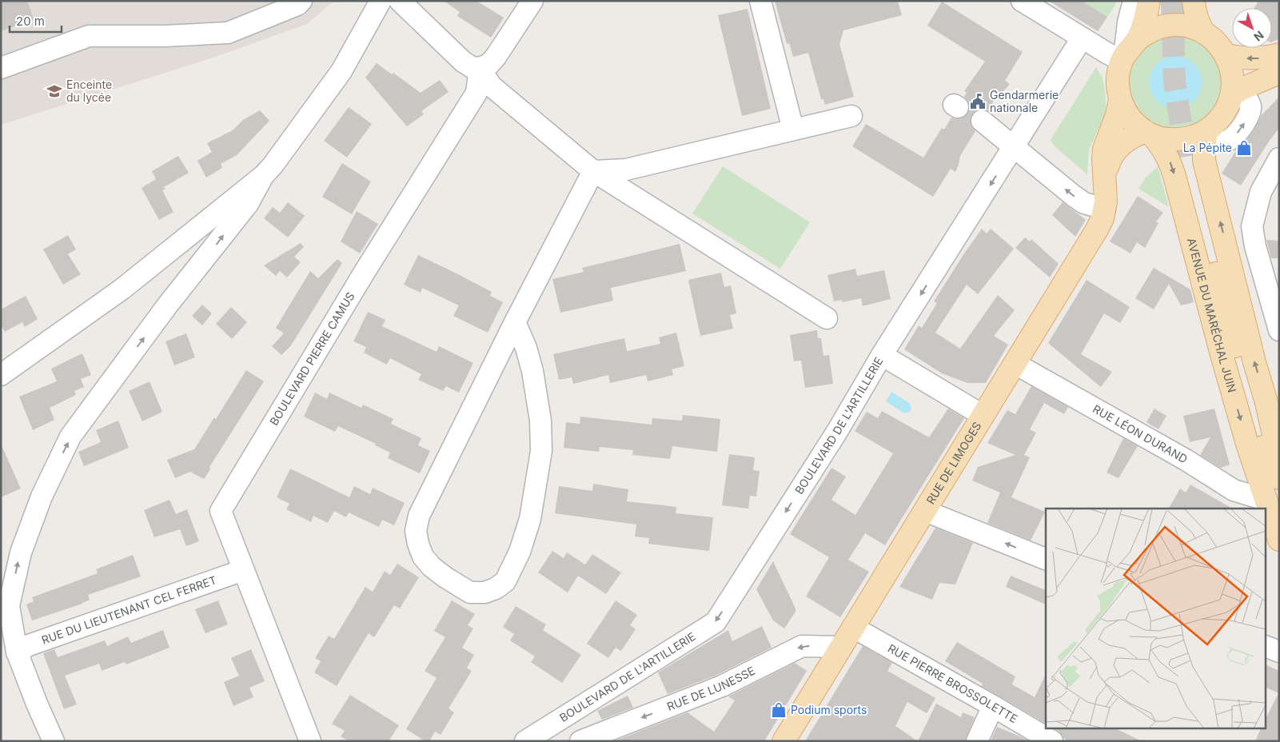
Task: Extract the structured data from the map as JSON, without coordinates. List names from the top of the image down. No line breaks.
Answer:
{"streets":{"main road":["AVENUE DU MARÉCHAL JUIN","RUE DE LIMOGES"],"street":["BOULEVARD PIERRE CAMUS","BOULEVARD DE L'ARTILLERIE","RUE LÉON DURAND","RUE DU LIEUTENANT CEL FERRET","RUE PIERRE BROSSOLETTE","RUE DE LUNESSE"]},"crossings":[["AVENUE DU MARÉCHAL JUIN","RUE LÉON DURAND"],["AVENUE DU MARÉCHAL JUIN","RUE DE LIMOGES"],["BOULEVARD PIERRE CAMUS","RUE DU LIEUTENANT CEL FERRET"],["RUE LÉON DURAND","RUE DE LIMOGES"],["RUE DE LIMOGES","RUE PIERRE BROSSOLETTE"],["RUE DE LIMOGES","RUE DE LUNESSE"]],"one_way":["BOULEVARD DE L'ARTILLERIE","RUE DE LUNESSE"],"places":{"school or university":["Enceinte du lycée"],"public building":["Gendarmerie nationale"],"shop":["La Pépite","Podium sports"]},"scale_bar":"20 m","north":"bottom right"}
